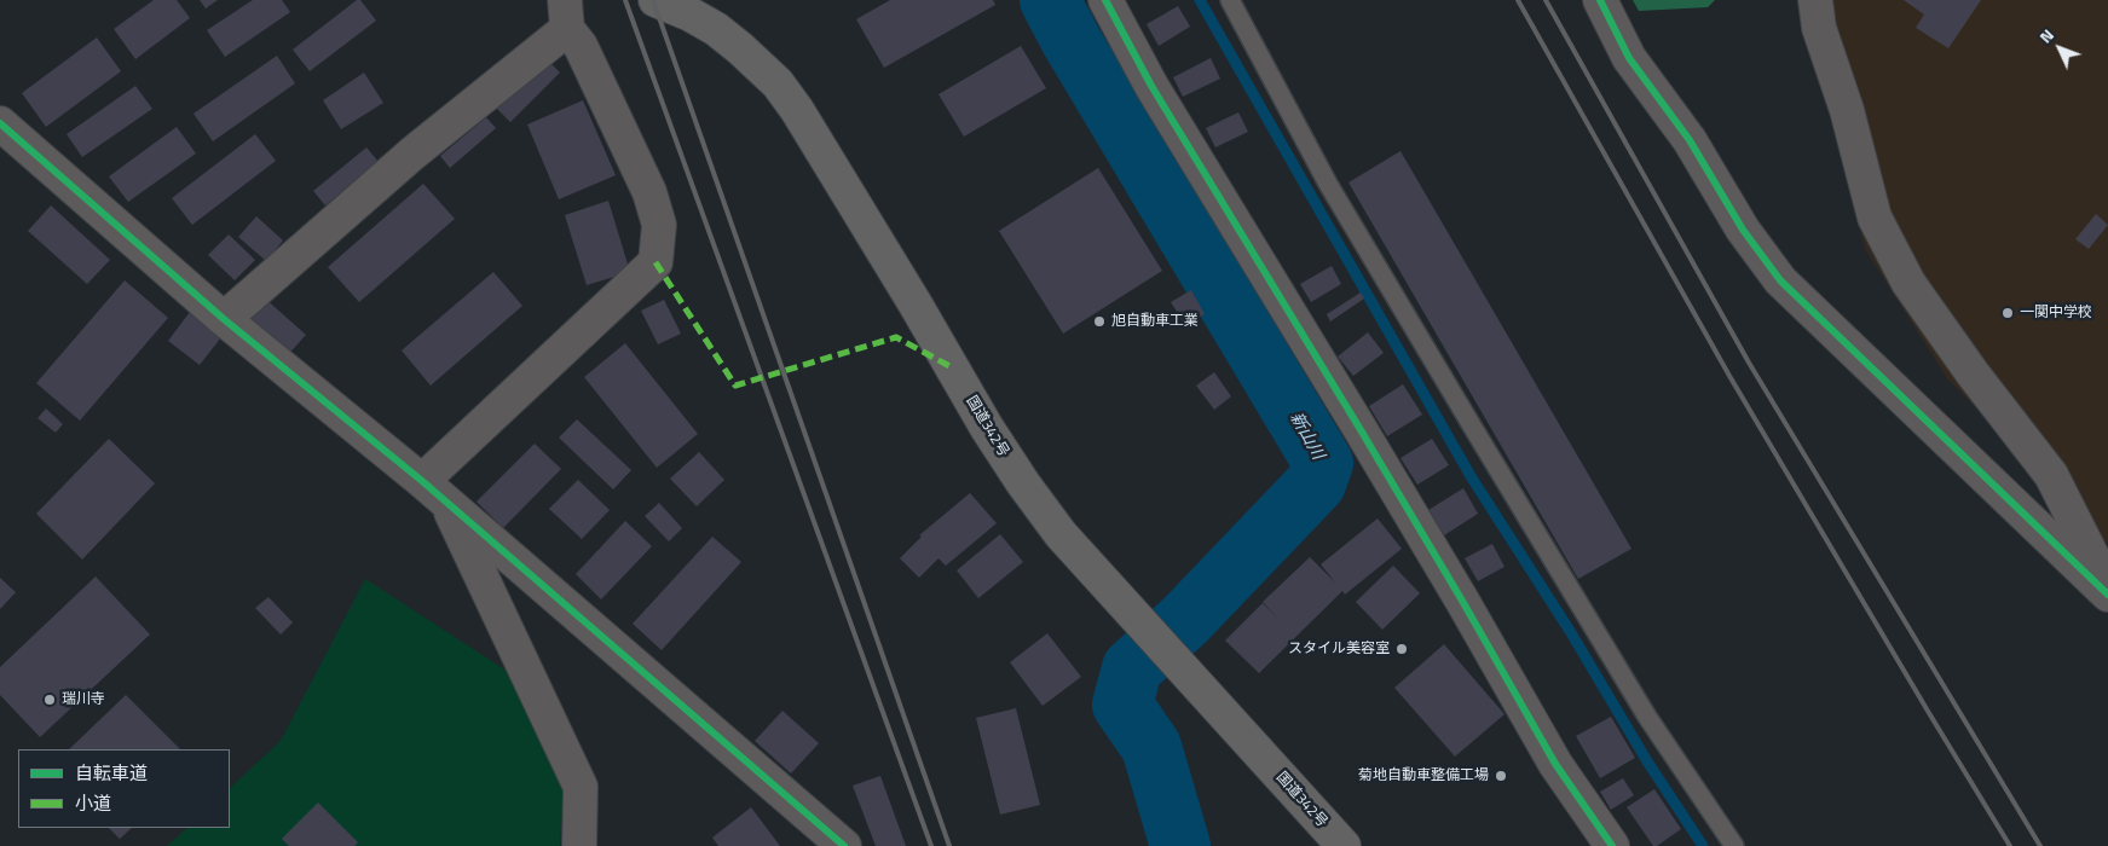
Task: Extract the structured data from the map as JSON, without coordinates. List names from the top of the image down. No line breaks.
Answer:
{"streets":{"highway":["国道342号"]},"water":["新山川"],"places":["一関中学校","旭自動車工業","スタイル美容室","瑞川寺","菊地自動車整備工場"],"legend":["自転車道","小道"],"north":"top left"}
